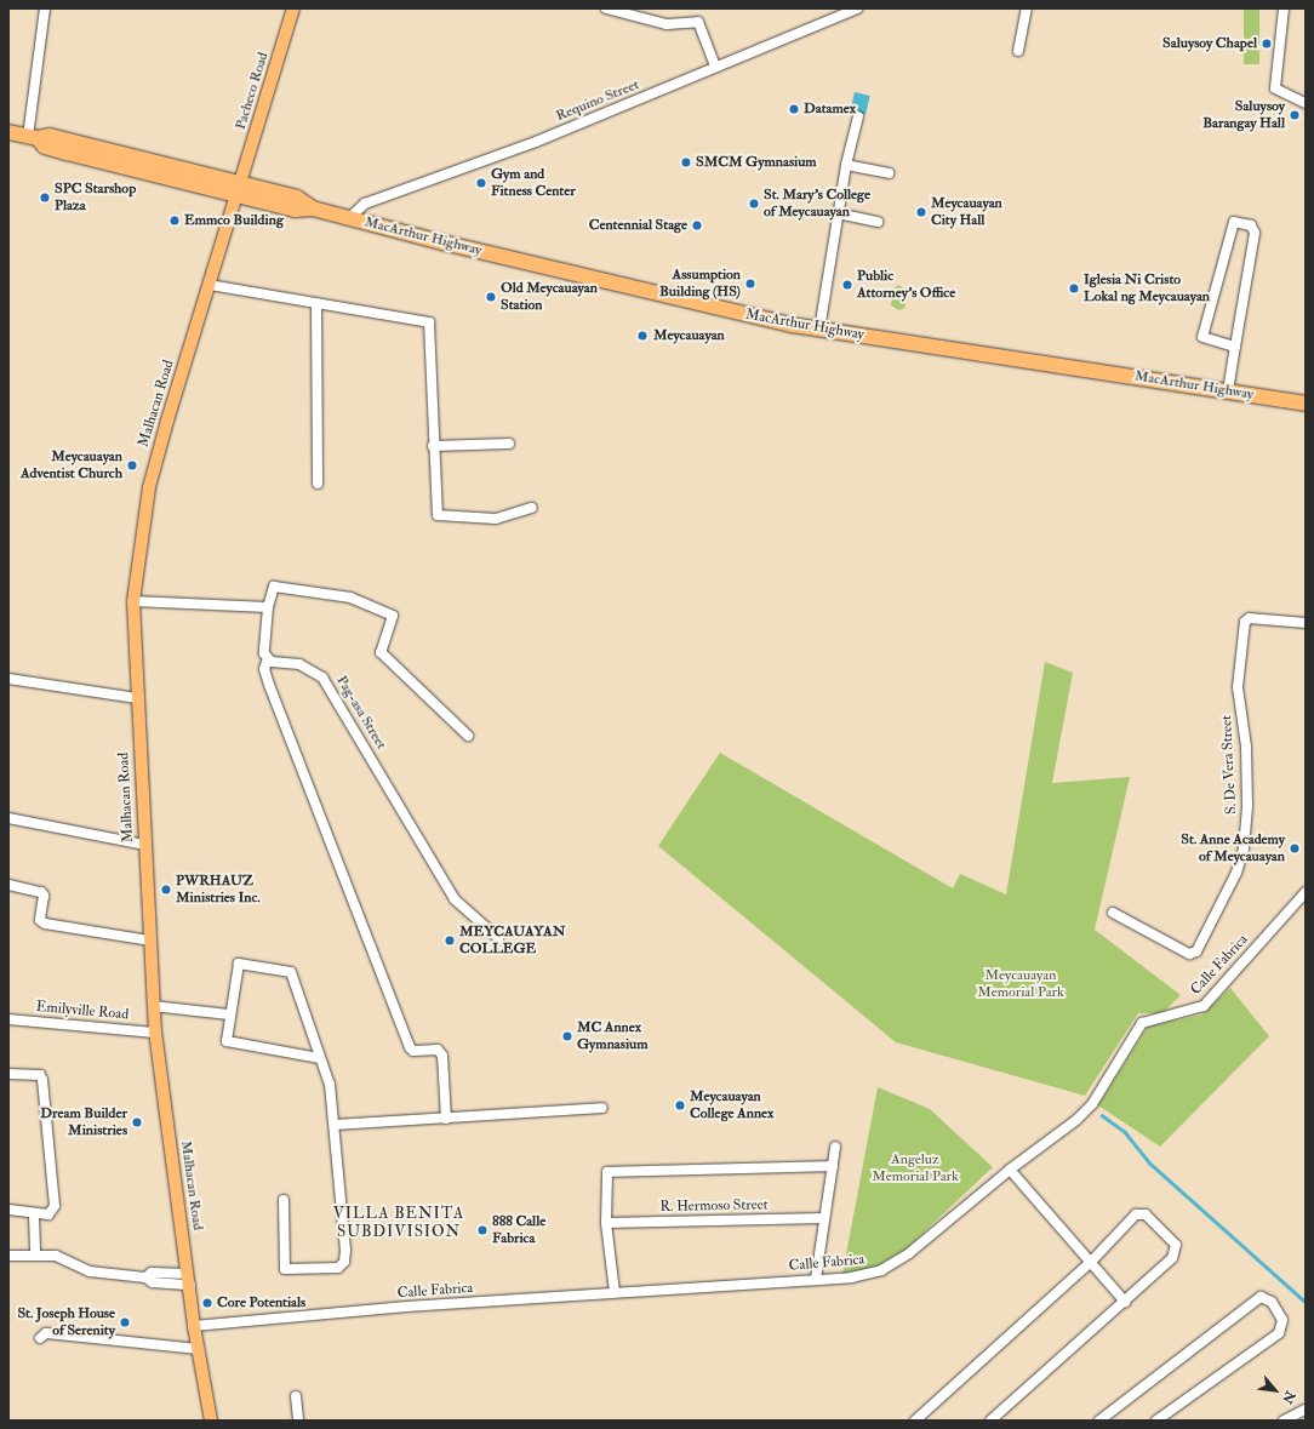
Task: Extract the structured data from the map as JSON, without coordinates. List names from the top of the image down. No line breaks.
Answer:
{"streets":{"highway":["MacArthur Highway"],"main road":["Pacheco Road","Malhacan Road"],"street":["Requino Street","Pag-asa Street","S. De Vera Street","Calle Fabrica","Emilyville Road","R. Hermoso Street"]},"crossings":[["Pacheco Road","MacArthur Highway"],["Pacheco Road","Malhacan Road"],["Requino Street","MacArthur Highway"],["MacArthur Highway","Malhacan Road"],["Malhacan Road","Calle Fabrica"],["Malhacan Road","Emilyville Road"]],"districts":["VILLA BENITA SUBDIVISION"],"parks":["Meycauayan Memorial Park","Angeluz Memorial Park"],"places":["Saluysoy Chapel","Datamex","Saluysoy Barangay Hall","SMCM Gymnasium","Gym and Fitness Center","SPC Starshop Plaza","St. Mary's College of Meycauayan","Meycauayan City Hall","Emmco Building","Centennial Stage","Assumption Building (HS)","Public Attorney's Office","Iglesia Ni Cristo Lokal ng Meycauayan","Old Meycauayan Station","Meycauayan","Meycauayan Adventist Church","St. Anne Academy of Meycauayan","PWRHAUZ Ministries Inc.","MEYCAUAYAN COLLEGE","MC Annex Gymnasium","Meycauayan College Annex","Dream Builder Ministries","888 Calle Fabrica","Core Potentials","St. Joseph House of Serenity"],"north":"bottom right"}
